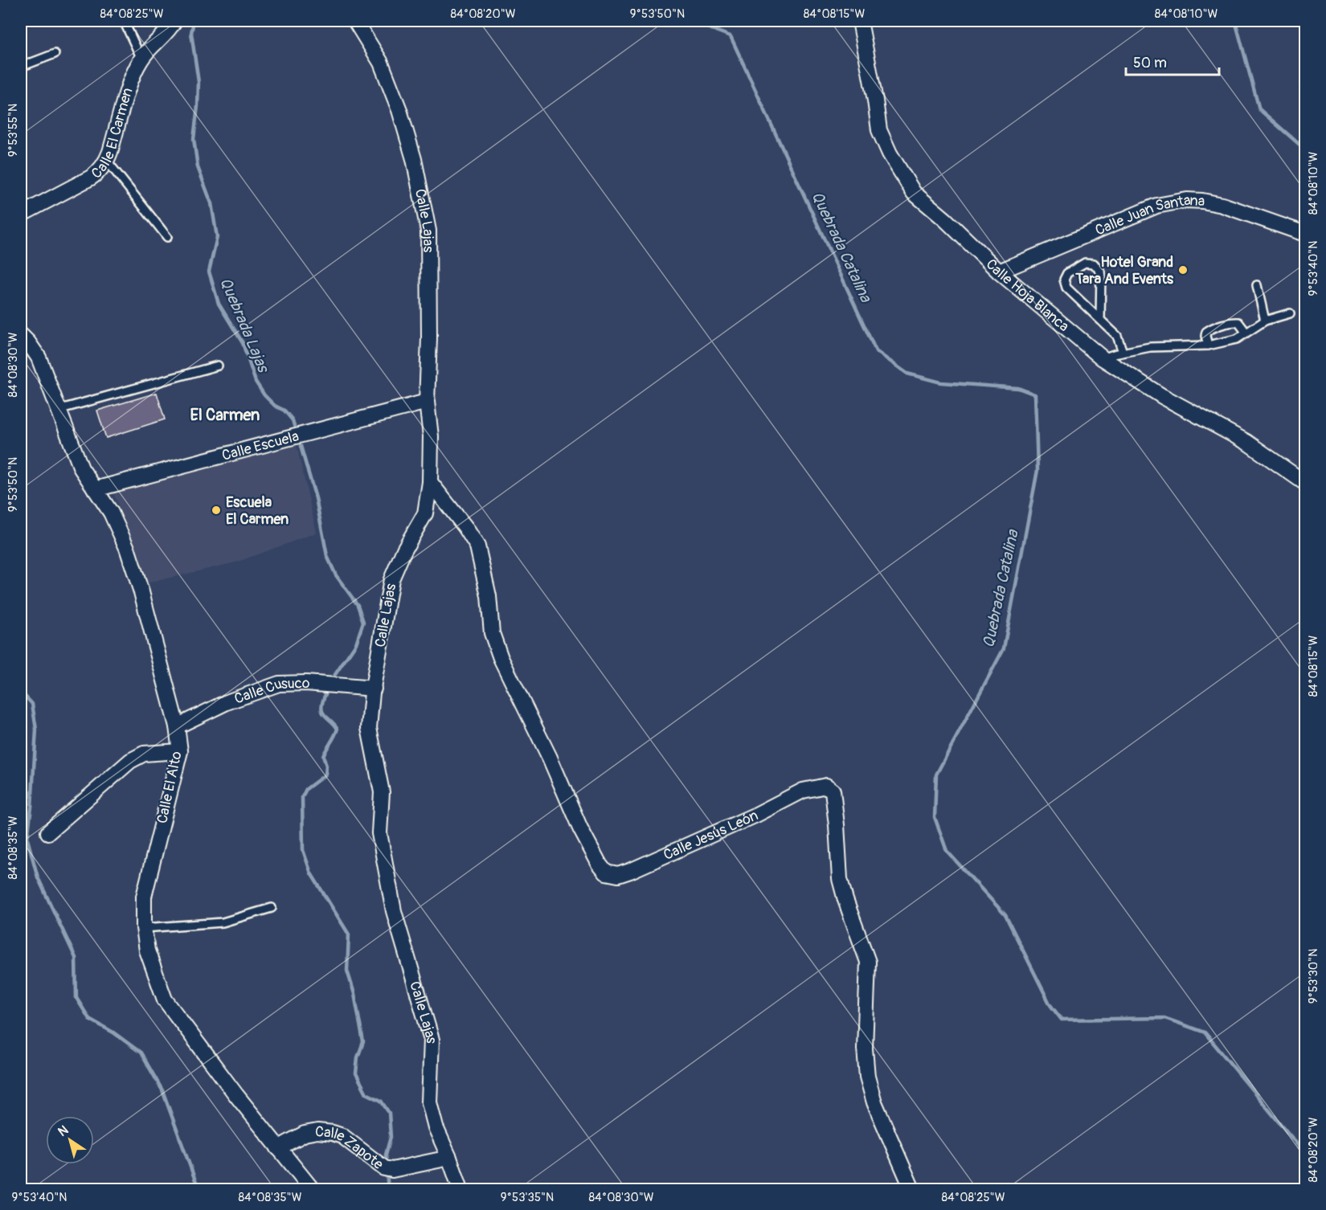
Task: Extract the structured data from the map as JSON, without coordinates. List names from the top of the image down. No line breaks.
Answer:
{"streets":{"street":["Calle El Carmen","Calle Juan Santana","Calle Lajas","Calle Hoja Blanca","Calle Escuela","Calle Cusuco","Calle El Alto","Calle Jesús León","Calle Zapote"]},"crossings":[["Calle Juan Santana","Calle Hoja Blanca"],["Calle Lajas","Calle Escuela"],["Calle Lajas","Calle Cusuco"],["Calle Lajas","Calle Jesús León"],["Calle Lajas","Calle Zapote"],["Calle Escuela","Calle El Alto"],["Calle Cusuco","Calle El Alto"],["Calle El Alto","Calle Zapote"]],"districts":["El Carmen"],"water":["Quebrada Catalina","Quebrada Lajas"],"places":["Hotel Grand Tara And Events","Escuela El Carmen"],"scale_bar":"50 m","north":"top left","coordinates":["84°08'25\"W","84°08'20\"W","9°53'50\"N","84°08'15\"W","84°08'10\"W","9°53'55\"N","9°53'40\"N","84°08'30\"W","84°08'35\"W","9°53'30\"N","9°53'35\"N"]}
